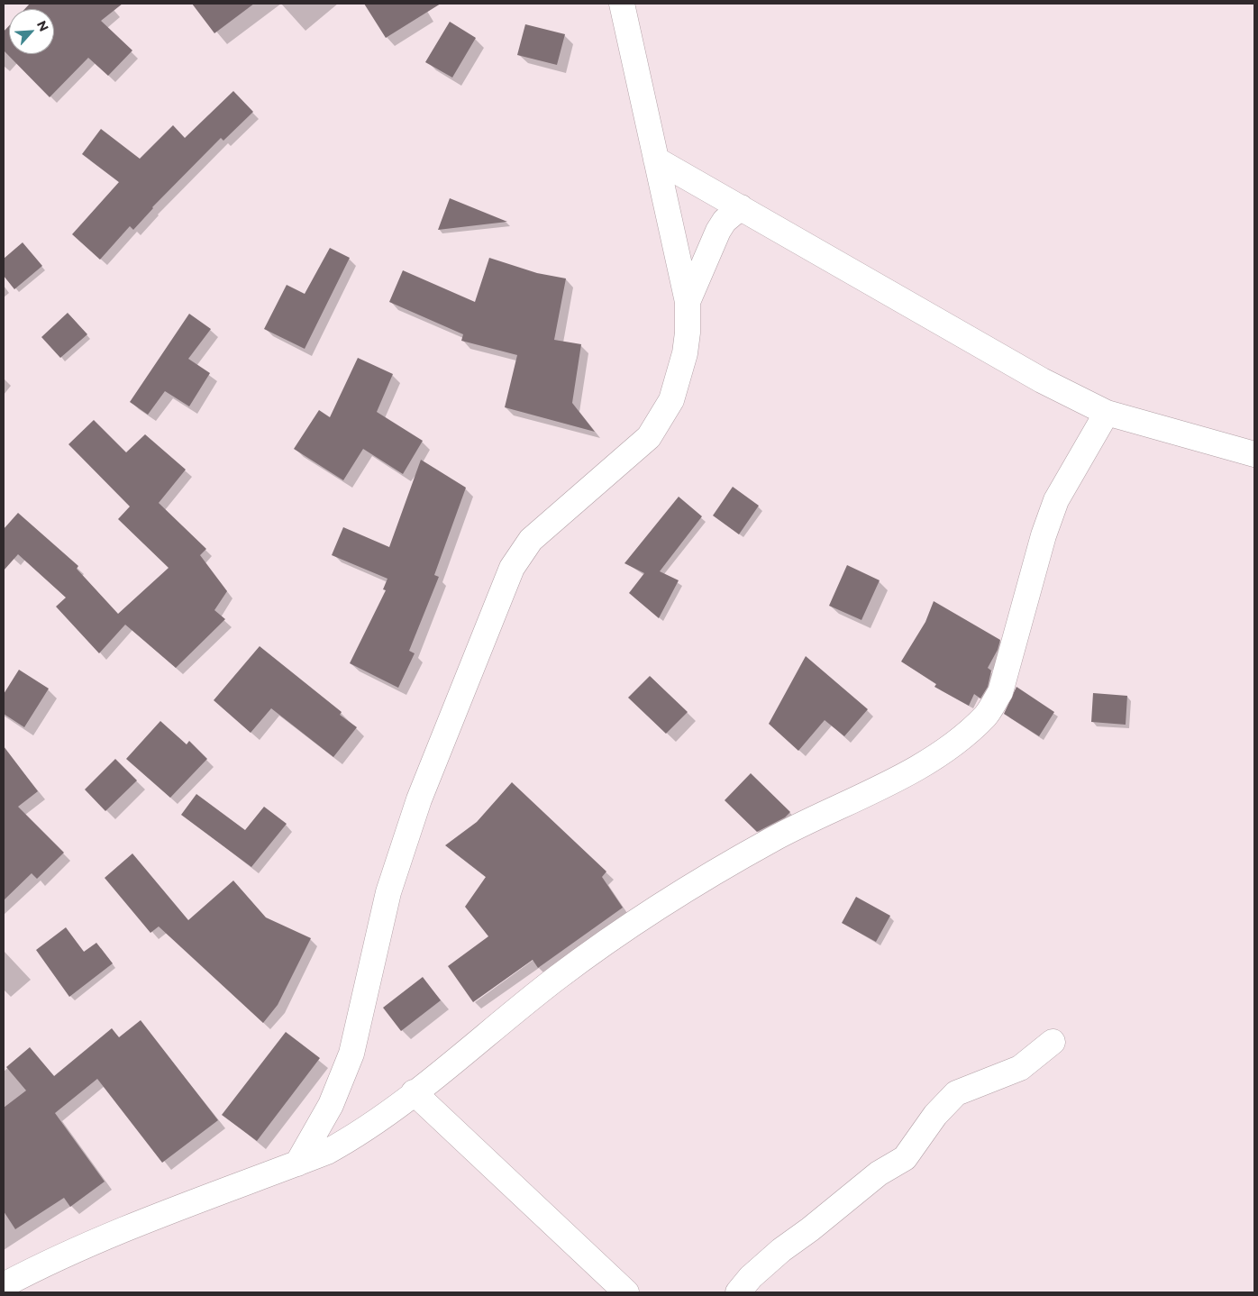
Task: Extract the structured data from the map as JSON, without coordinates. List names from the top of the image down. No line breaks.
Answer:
{"north":"top right"}
